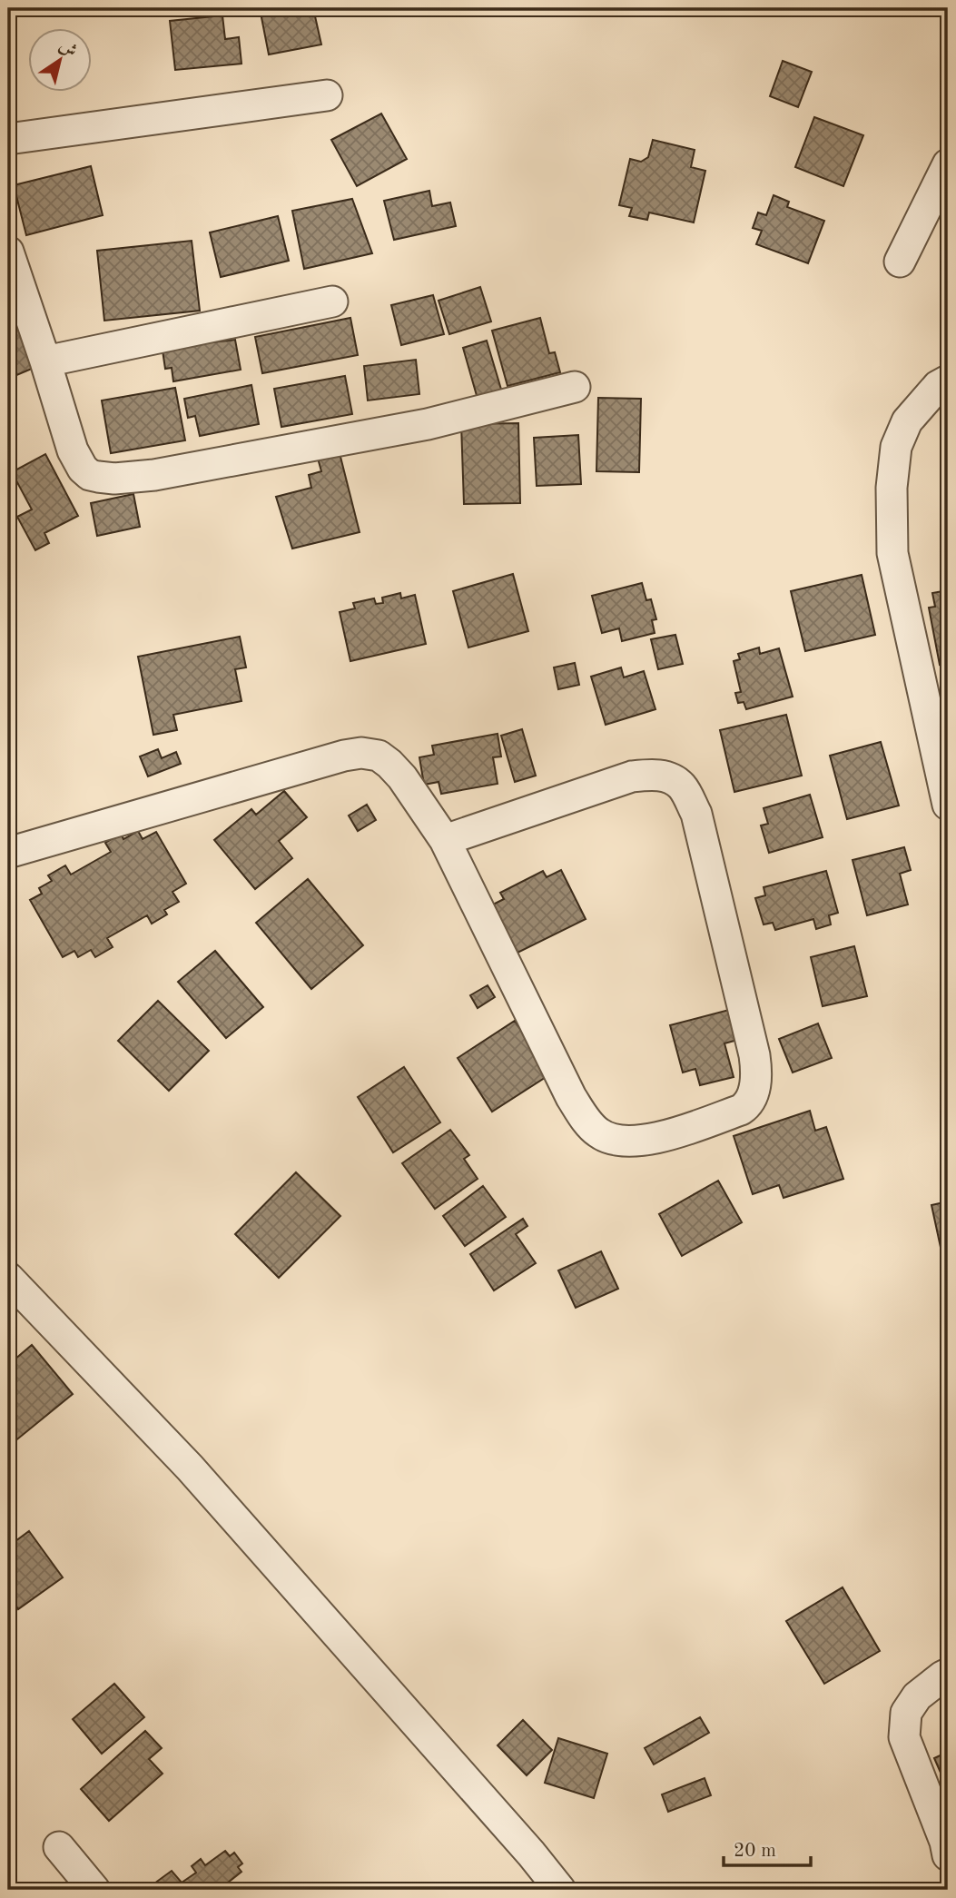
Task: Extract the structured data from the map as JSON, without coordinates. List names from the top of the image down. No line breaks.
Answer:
{"scale_bar":"20 m","north":"top right"}
